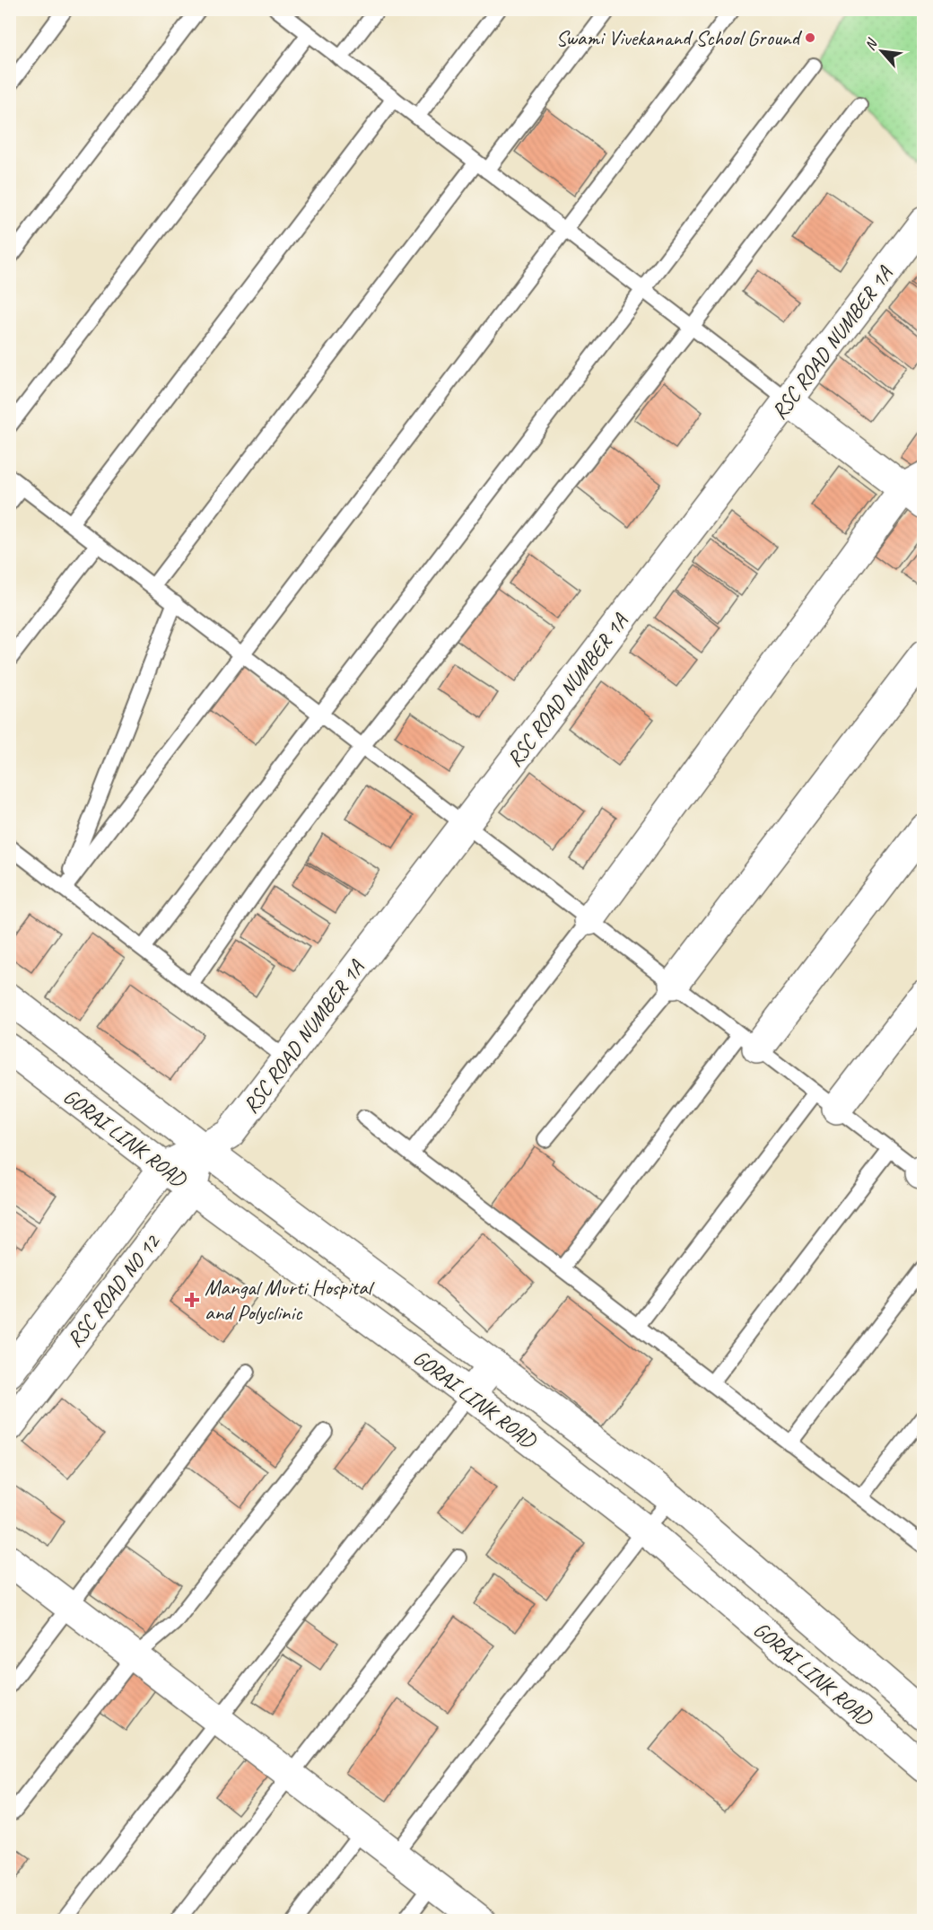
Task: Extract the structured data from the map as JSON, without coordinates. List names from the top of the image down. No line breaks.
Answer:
{"streets":{"street":["RSC ROAD NUMBER 1A","GORAI LINK ROAD","RSC ROAD NO 12"]},"crossings":[["RSC ROAD NUMBER 1A","GORAI LINK ROAD"],["RSC ROAD NUMBER 1A","RSC ROAD NO 12"],["GORAI LINK ROAD","RSC ROAD NO 12"]],"places":{"other":["Swami Vivekanand School Ground"],"health":["Mangal Murti Hospital and Polyclinic"]},"north":"top left"}
